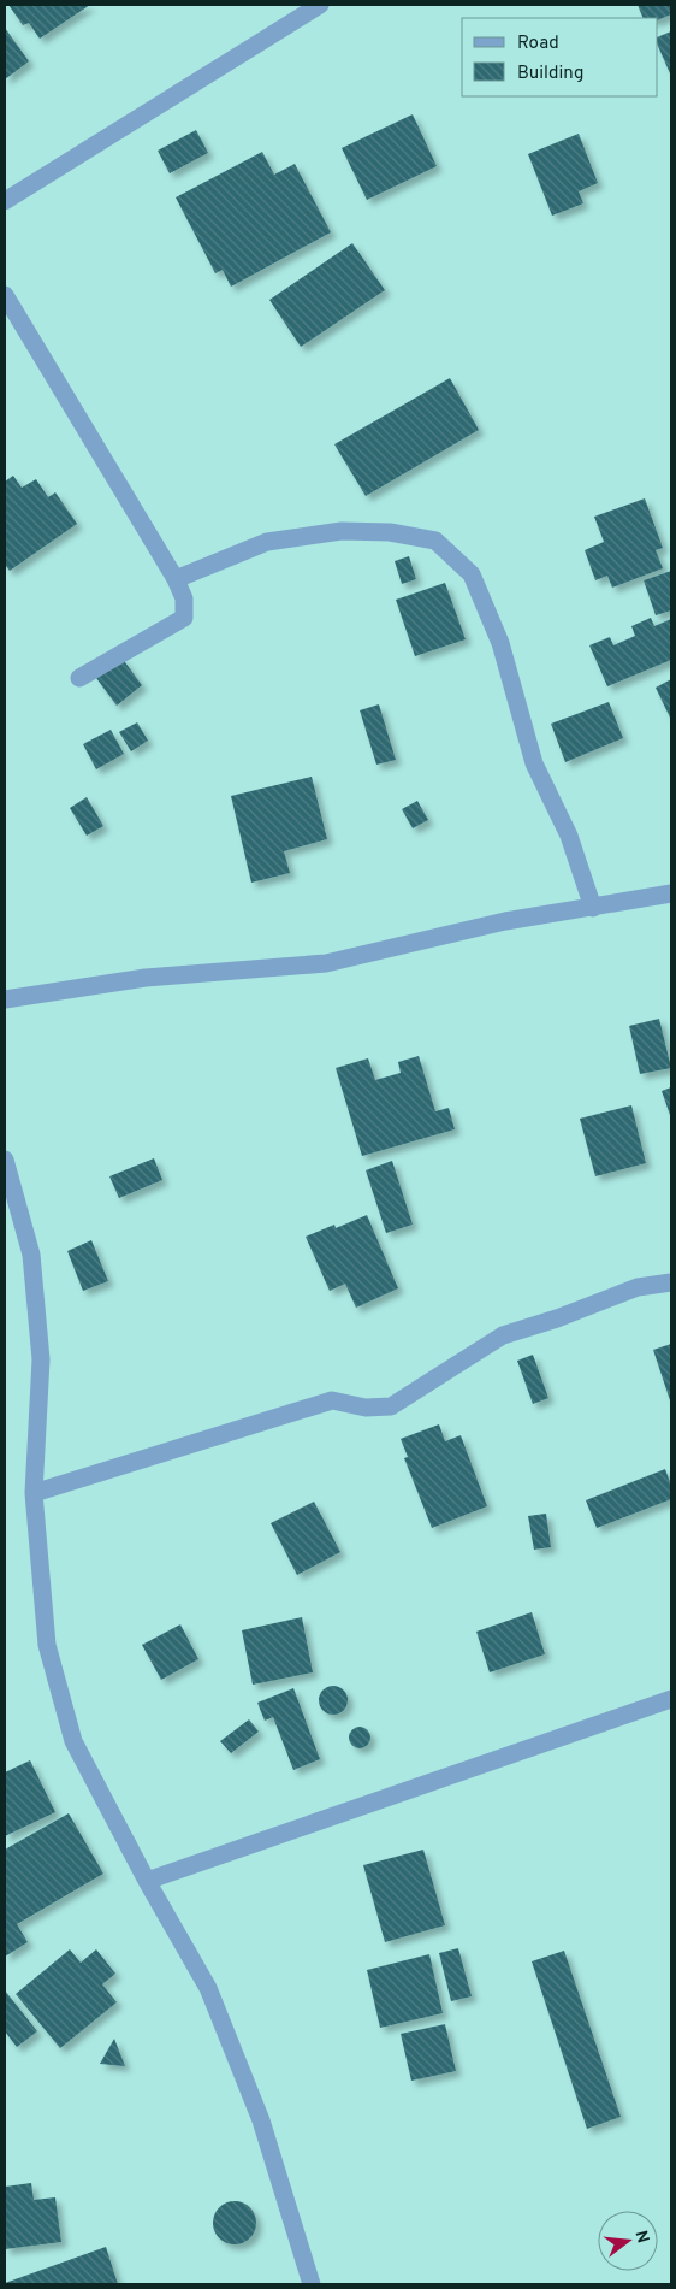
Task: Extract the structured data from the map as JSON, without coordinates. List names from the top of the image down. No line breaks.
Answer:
{"legend":["Road","Building"],"north":"right"}
